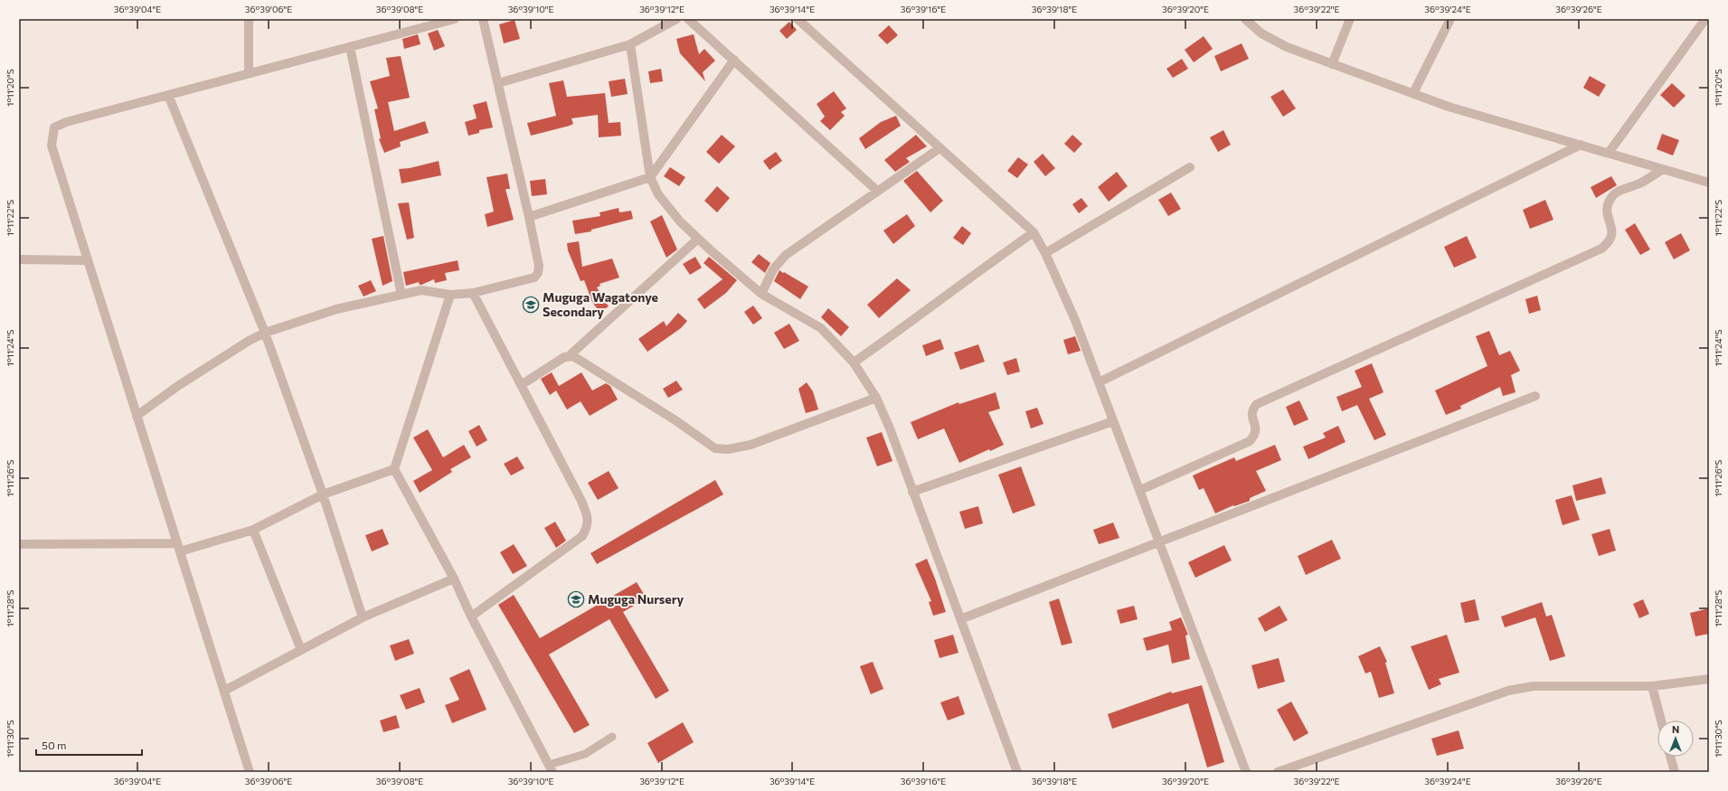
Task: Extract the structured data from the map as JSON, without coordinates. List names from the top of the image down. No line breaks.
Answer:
{"places":{"school or university":["Muguga Wagatonye Secondary","Muguga Nursery"]},"scale_bar":"50 m","north":"top","coordinates":["36°39'04\"E","36°39'06\"E","36°39'08\"E","36°39'10\"E","36°39'12\"E","36°39'14\"E","36°39'16\"E","36°39'18\"E","36°39'20\"E","36°39'22\"E","36°39'24\"E","36°39'26\"E","1°11'20\"S","1°11'22\"S","1°11'24\"S","1°11'26\"S","1°11'28\"S","1°11'30\"S"]}
